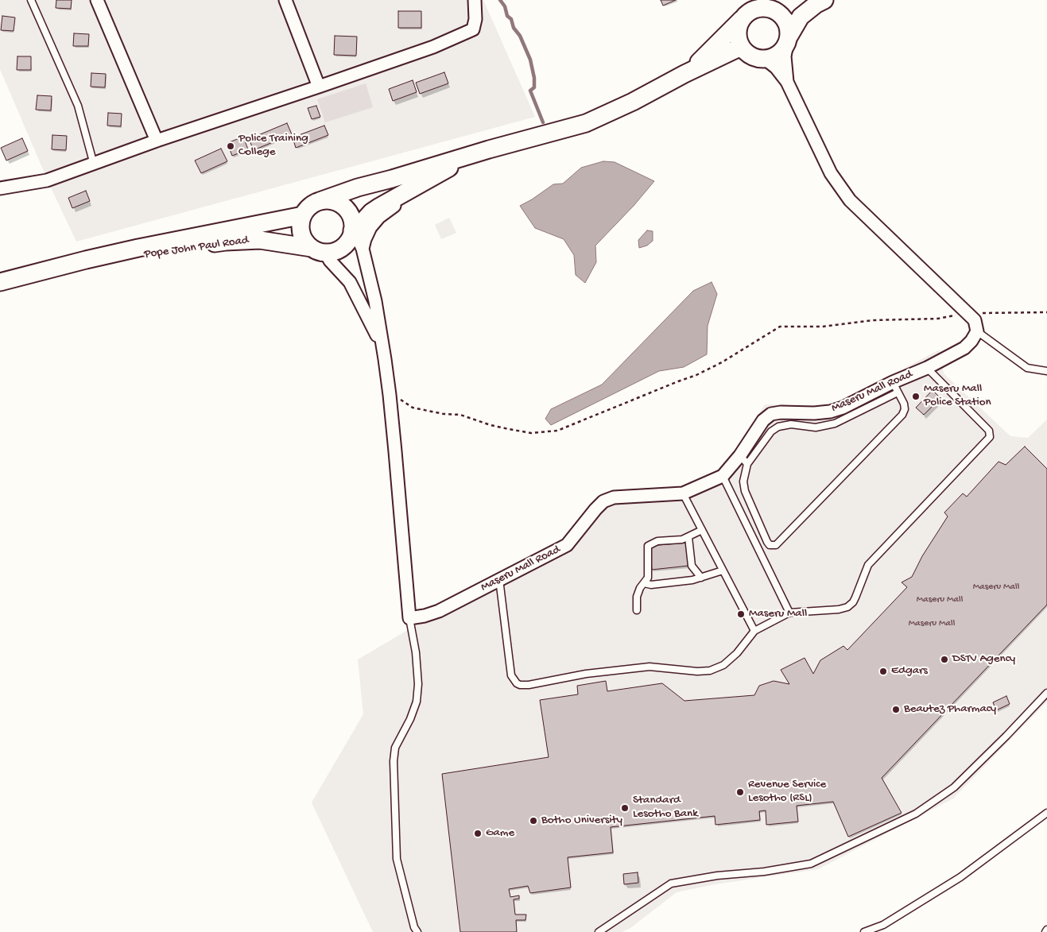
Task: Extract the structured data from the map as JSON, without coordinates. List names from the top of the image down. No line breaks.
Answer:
{"streets":{"main road":["Pope John Paul Road"],"street":["Maseru Mall Road"]},"places":["Police Training College","Maseru Mall Police Station","Maseru Mall","DSTV Agency","Edgars","Beautez Pharmacy","Revenue Service Lesotho (RSL)","Standard Lesotho Bank","Botho University","Game"],"house_numbers":["Maseru Mall","Maseru Mall","Maseru Mall"]}
